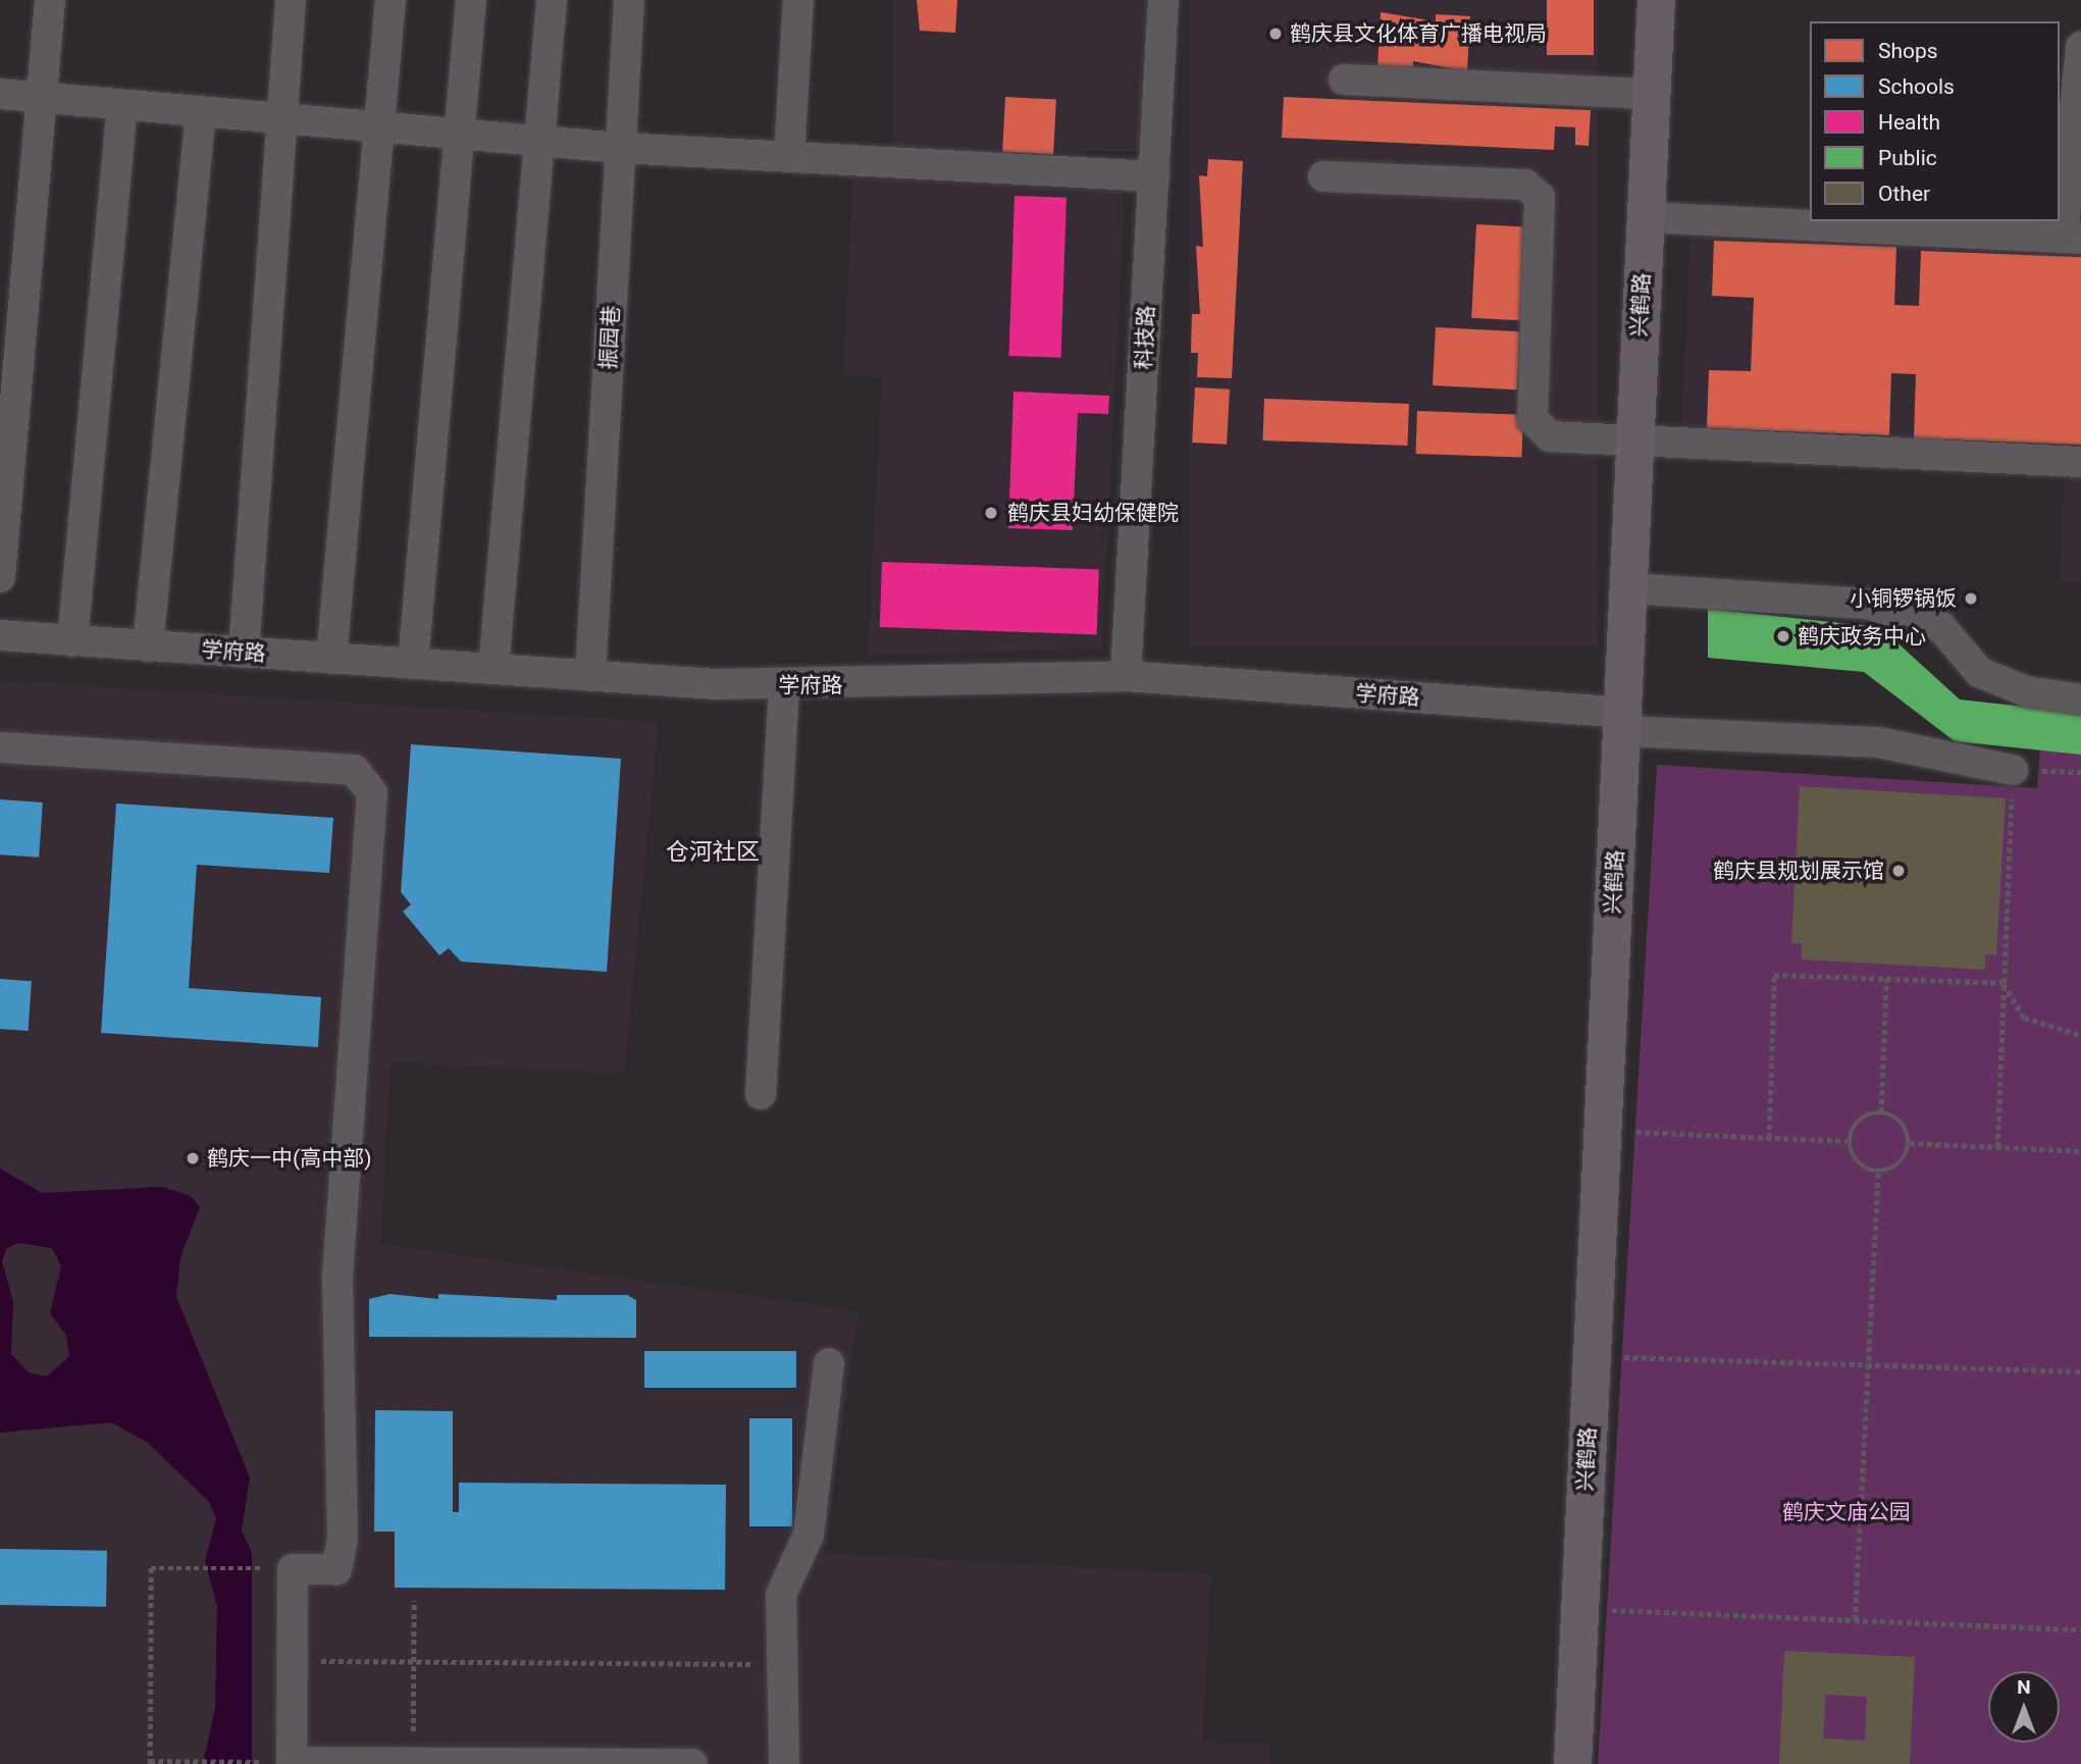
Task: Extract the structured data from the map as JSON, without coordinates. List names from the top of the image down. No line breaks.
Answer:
{"streets":{"main road":["兴鹤路"],"street":["振园巷","科技路","学府路"]},"crossings":[["兴鹤路","学府路"],["振园巷","学府路"],["科技路","学府路"]],"districts":["仓河社区"],"parks":["鹤庆文庙公园"],"places":["鹤庆县文化体育广播电视局","鹤庆县妇幼保健院","小铜锣锅饭","鹤庆政务中心","鹤庆县规划展示馆","鹤庆一中(高中部)"],"legend":["Shops","Schools","Health","Public","Other"],"north":"top"}
